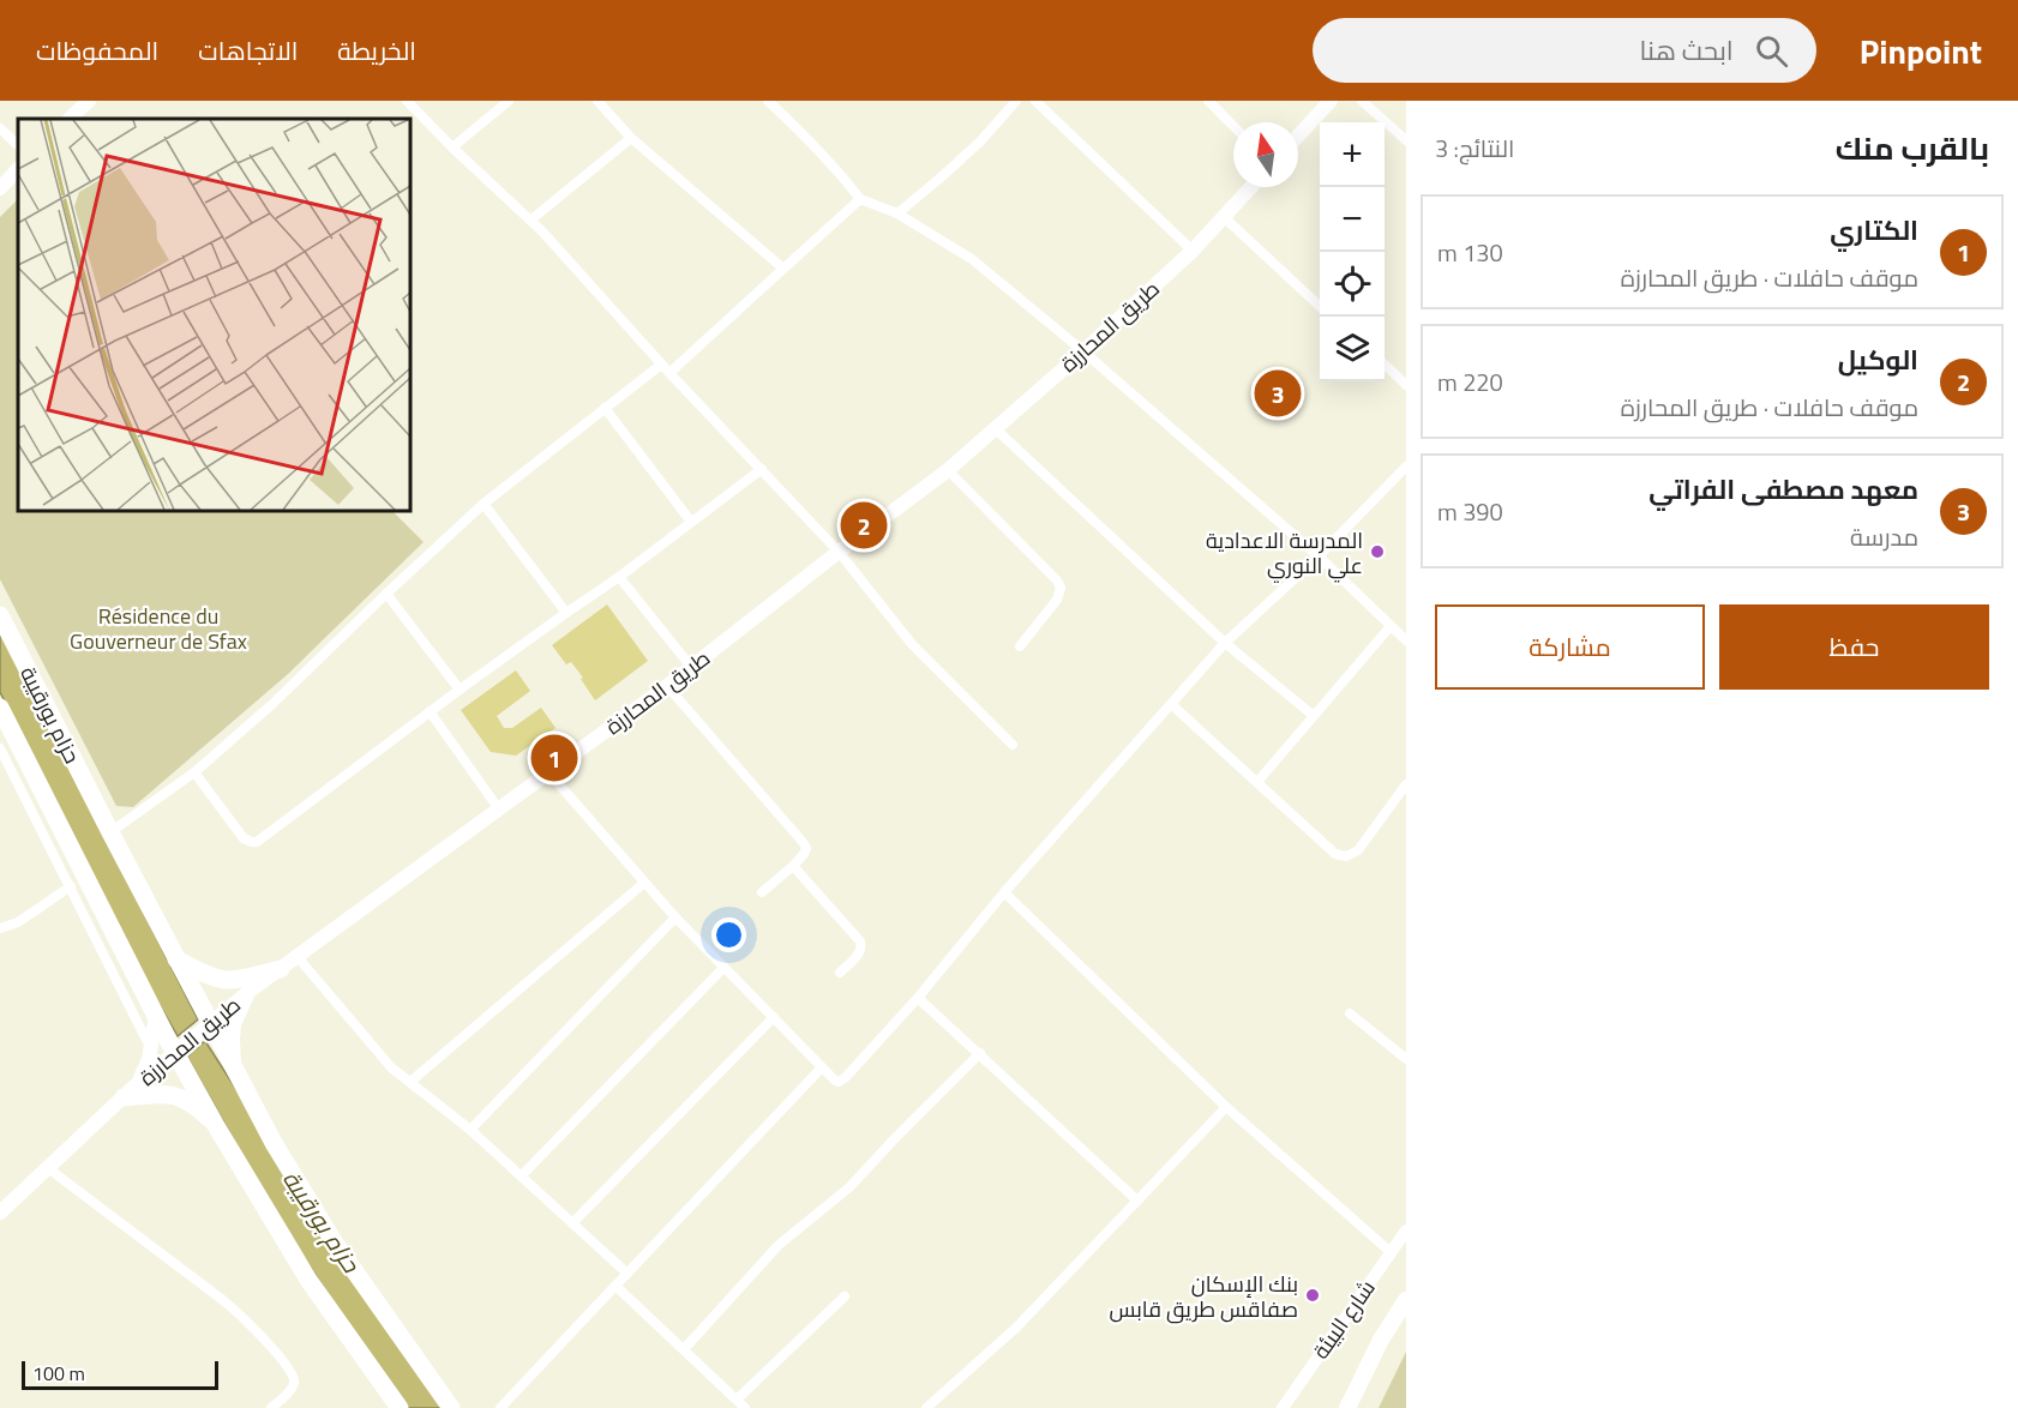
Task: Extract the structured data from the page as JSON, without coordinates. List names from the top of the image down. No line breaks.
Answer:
{"streets":{"highway":["حزام بورقيبة"],"main road":["طريق المحارزة"],"street":["شارع البيئة"]},"crossings":[["طريق المحارزة","حزام بورقيبة"]],"water":["حزام بورقيبة"],"parks":["Résidence du Gouverneur de Sfax"],"places":["المدرسة الاعدادية علي النوري","بنك الإسكان صفاقس طريق قابس"],"scale_bar":"100 m","north":"top","page":{"header":"Pinpoint","search":"ابحث هنا","nav":["الخريطة","الاتجاهات","المحفوظات"],"heading":["بالقرب منك","النتائج: 3"],"map_buttons":["+","−"],"list":[{"mark":"1","name":"الكتاري","note":"موقف حافلات · طريق المحارزة","value":"130 m"},{"mark":"2","name":"الوكيل","note":"موقف حافلات · طريق المحارزة","value":"220 m"},{"mark":"3","name":"معهد مصطفى الفراتي","note":"مدرسة","value":"390 m"}],"pins":["3","2","1"],"buttons":["حفظ","مشاركة"],"scale":"100 m"}}
